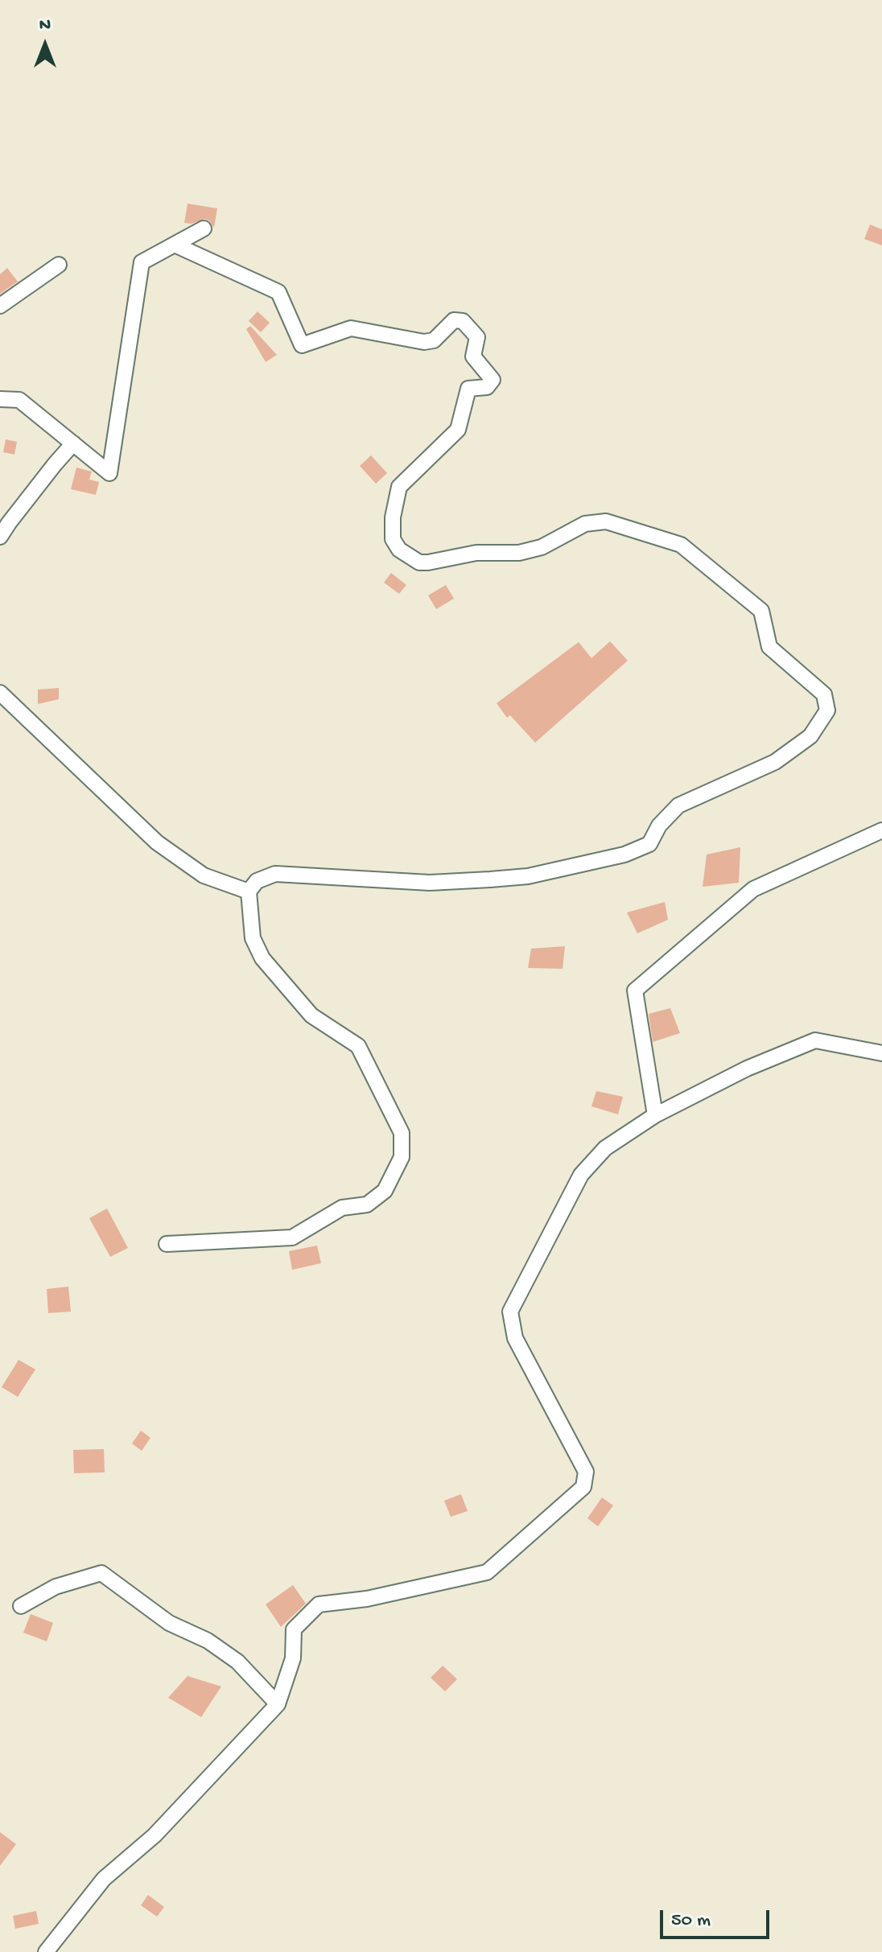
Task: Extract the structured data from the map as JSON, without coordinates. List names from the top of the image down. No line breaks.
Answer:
{"scale_bar":"50 m","north":"top"}
